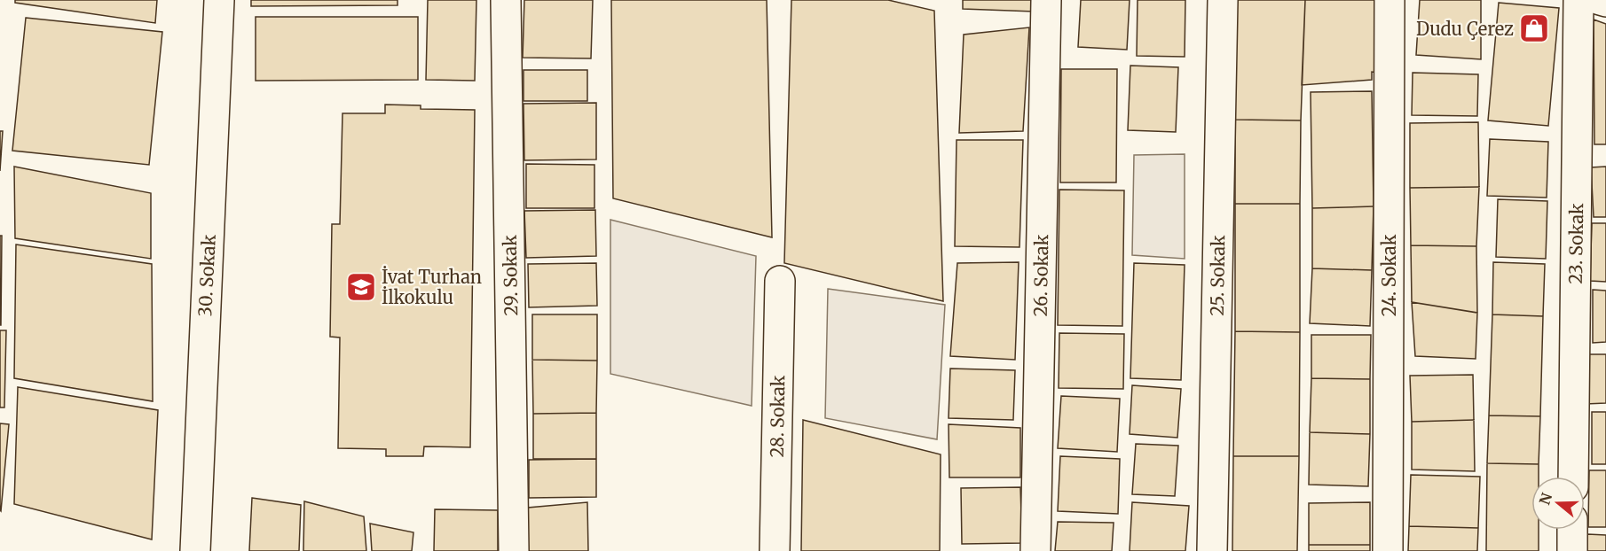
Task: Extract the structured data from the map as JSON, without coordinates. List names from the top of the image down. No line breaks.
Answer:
{"streets":{"street":["23. Sokak","30. Sokak","29. Sokak","26. Sokak","25. Sokak","24. Sokak","28. Sokak"]},"places":{"shop":["Dudu Çerez"],"school or university":["İvat Turhan İlkokulu"]},"north":"left"}
